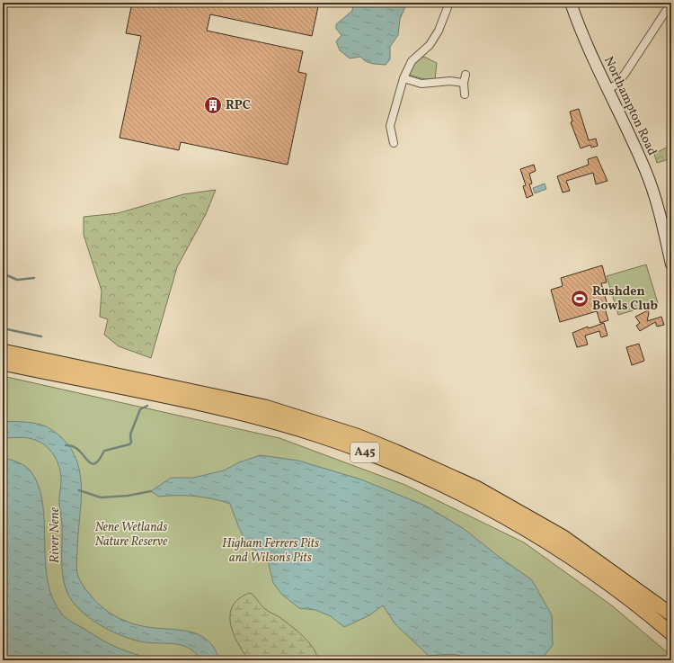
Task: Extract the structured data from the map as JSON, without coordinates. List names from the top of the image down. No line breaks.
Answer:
{"streets":{"highway":["A45"],"main road":["Northampton Road"]},"water":["River Nene"],"parks":["Nene Wetlands Nature Reserve","Higham Ferrers Pits and Wilson's Pits"],"places":{"building":["RPC"],"sports":["Rushden Bowls Club"]}}
